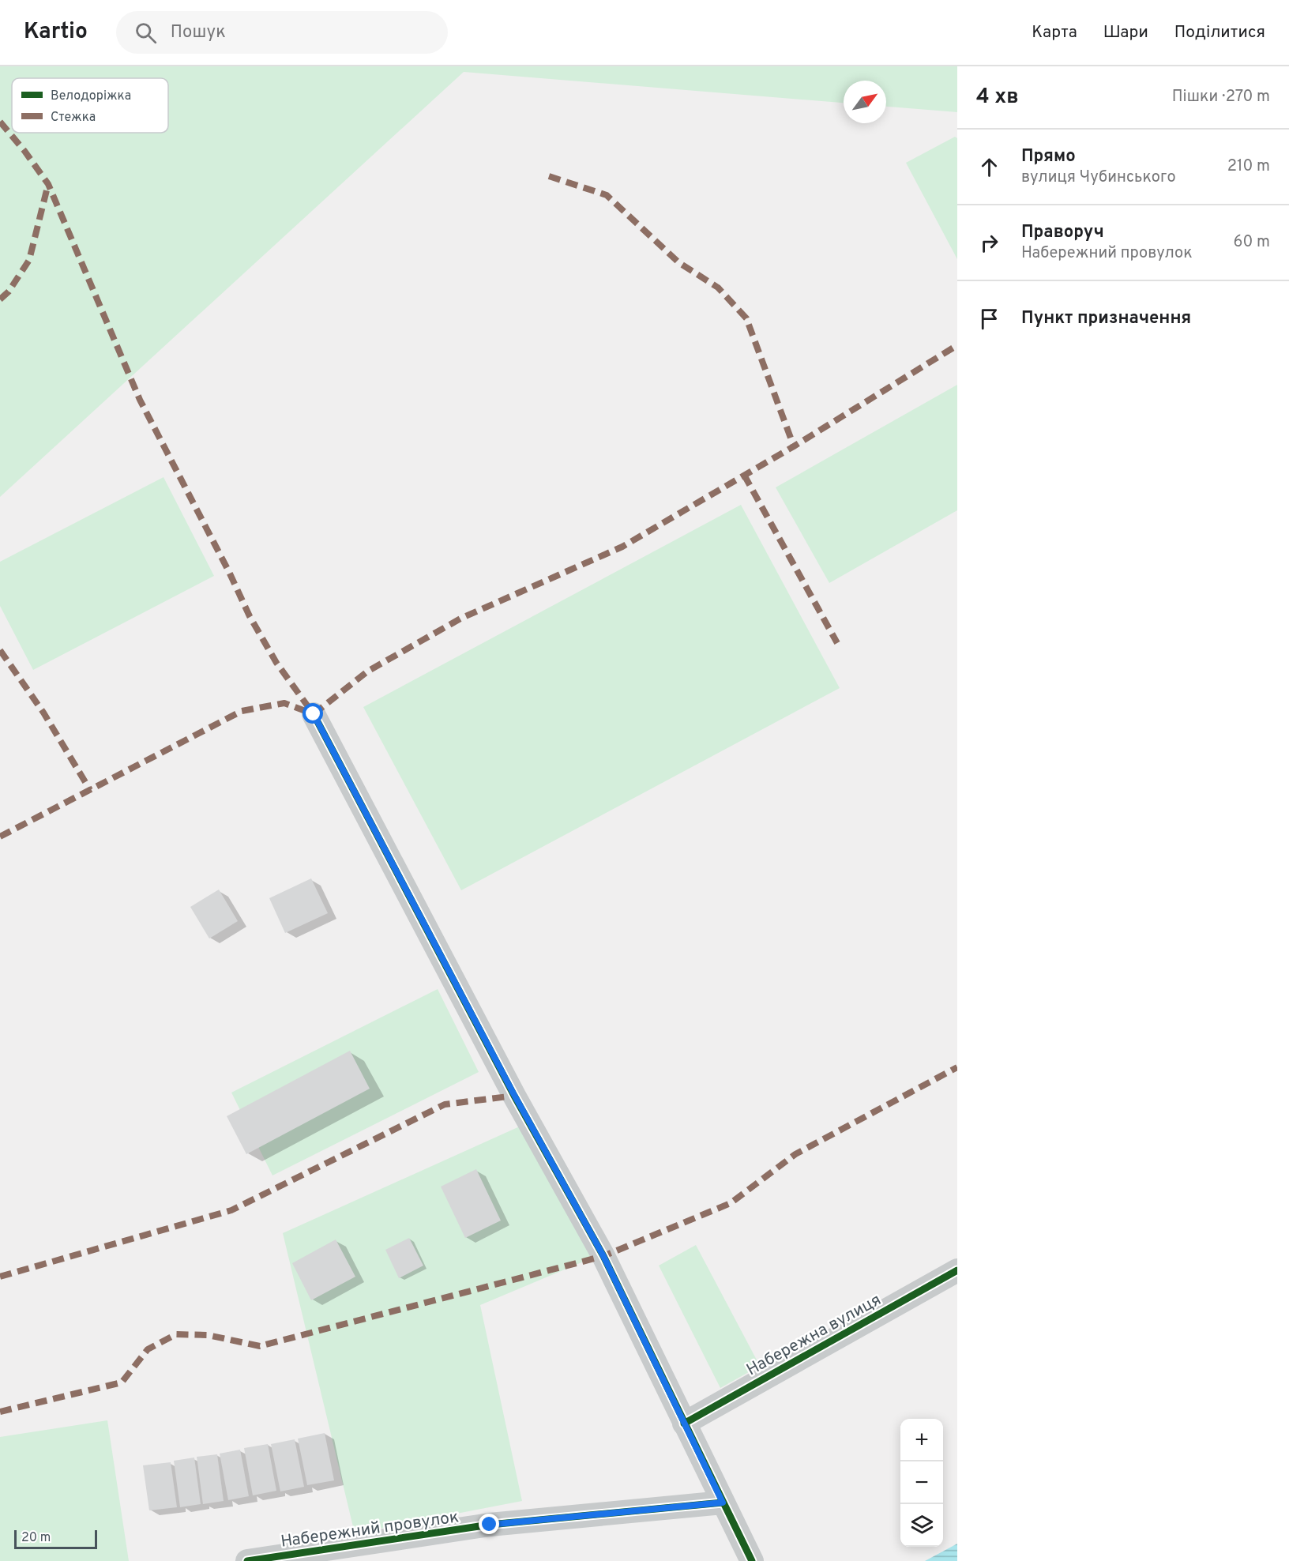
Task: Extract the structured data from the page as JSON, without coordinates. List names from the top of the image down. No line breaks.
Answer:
{"streets":{"street":["Набережна вулиця","Набережний провулок"]},"legend":["Велодоріжка","Стежка"],"scale_bar":"20 m","north":"top right","page":{"header":"Kartio","search":"Пошук","nav":["Карта","Шари","Поділитися"],"heading":["4 хв","Пішки · 270 m"],"list":[["Прямо","вулиця Чубинського","210 m"],["Праворуч","Набережний провулок","60 m"],"Пункт призначення"],"map_buttons":["+","−"],"scale":"20 m"}}
